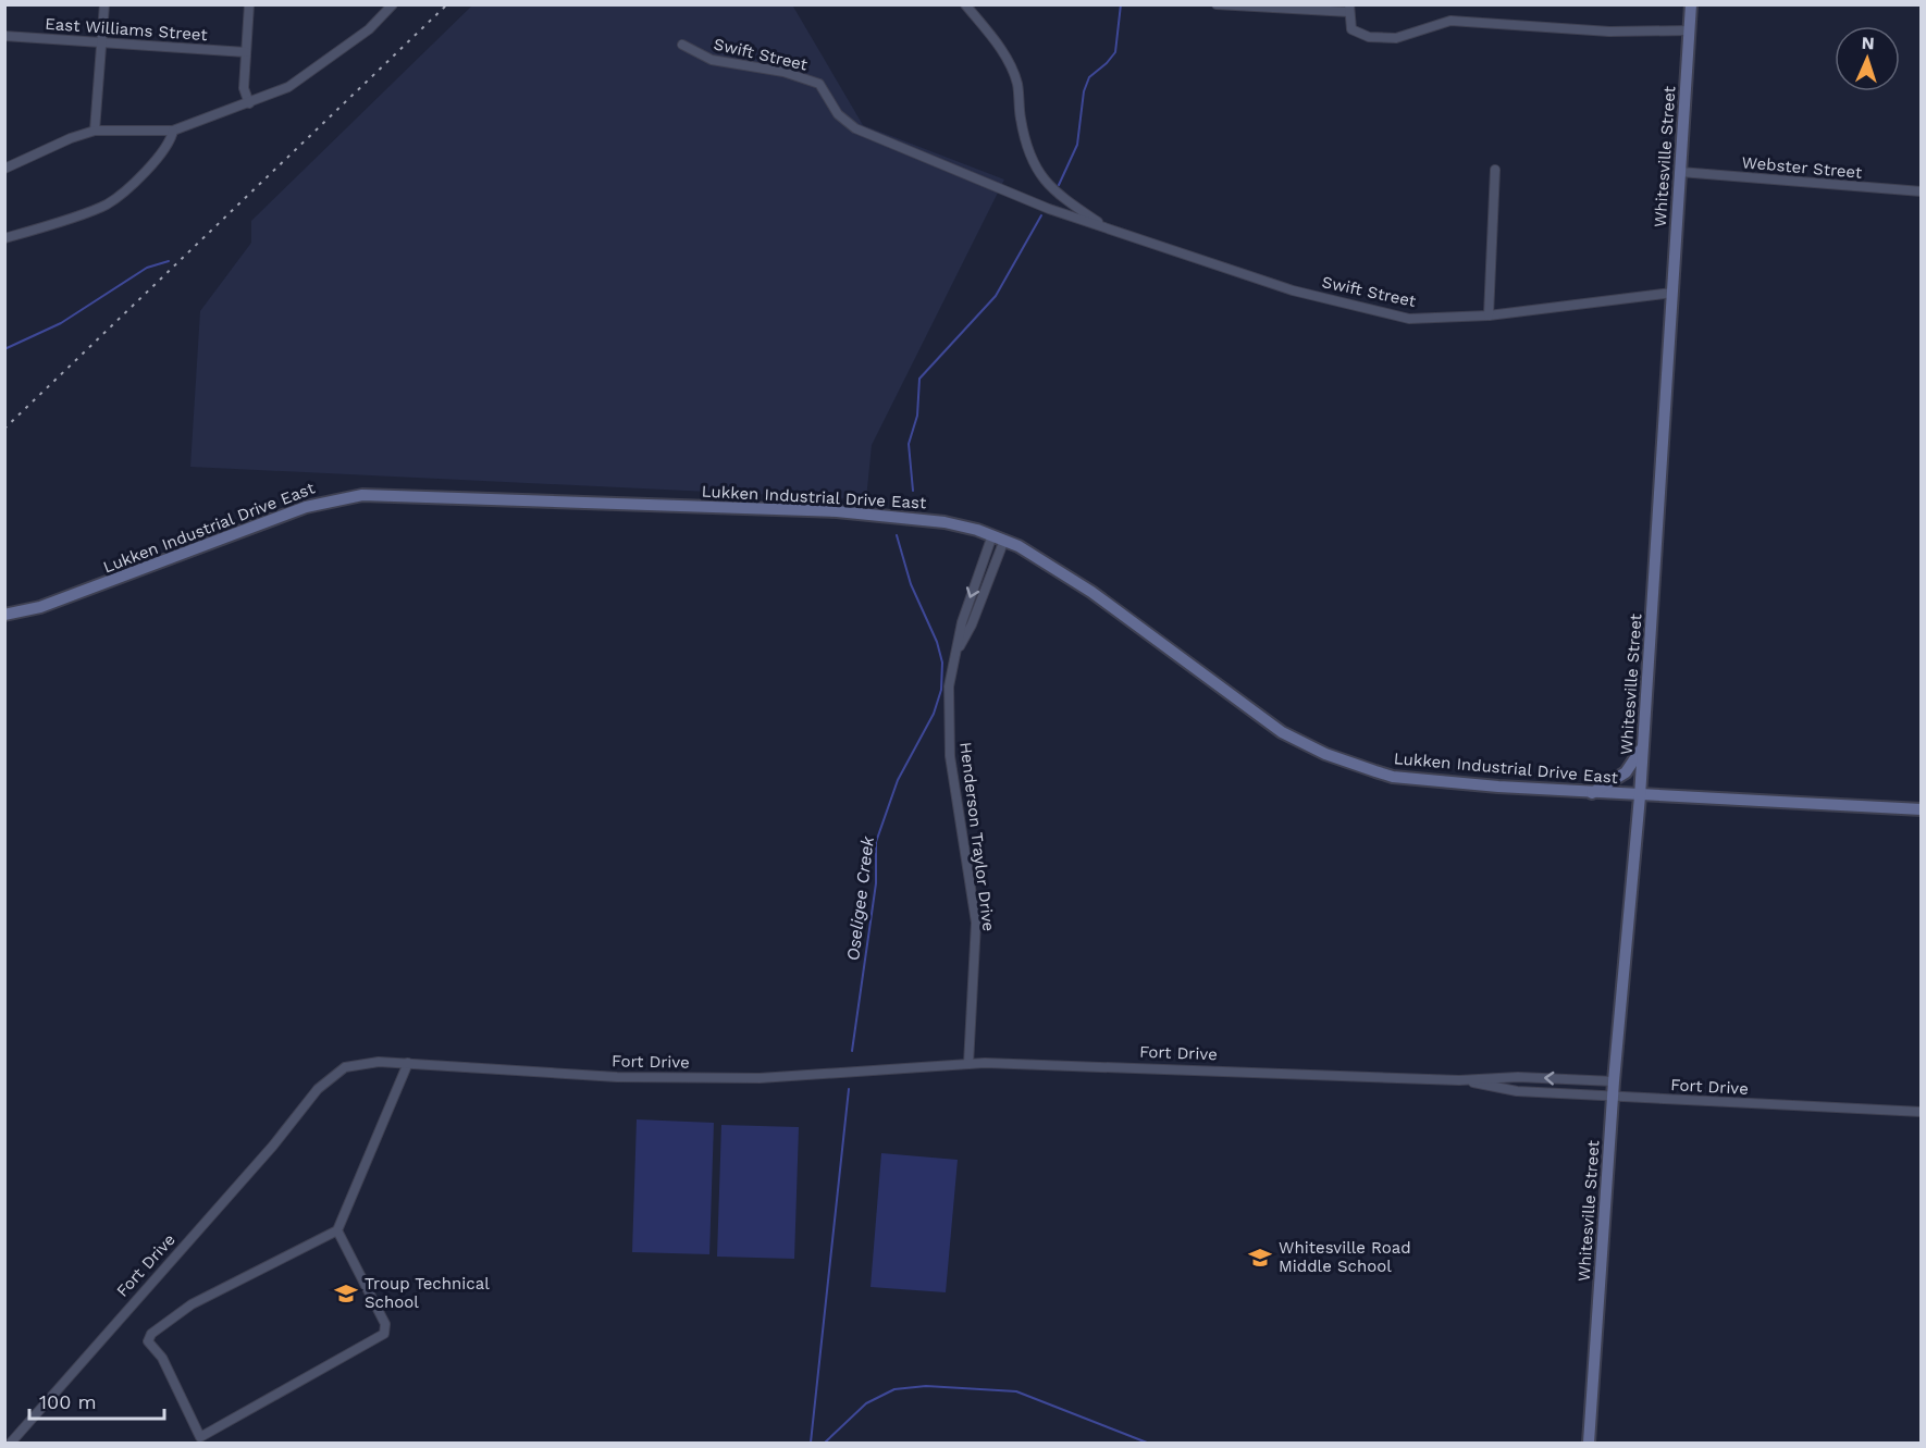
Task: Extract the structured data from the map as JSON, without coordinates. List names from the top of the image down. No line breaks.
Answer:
{"streets":{"main road":["Whitesville Street","Lukken Industrial Drive East"],"street":["East Williams Street","Swift Street","Webster Street","Henderson Traylor Drive","Fort Drive"]},"crossings":[["Swift Street","Whitesville Street"],["Whitesville Street","Webster Street"],["Whitesville Street","Lukken Industrial Drive East"],["Whitesville Street","Fort Drive"],["Lukken Industrial Drive East","Henderson Traylor Drive"],["Henderson Traylor Drive","Fort Drive"]],"water":["Oseligee Creek"],"places":{"school or university":["Whitesville Road Middle School","Troup Technical School"]},"scale_bar":"100 m","north":"top"}
